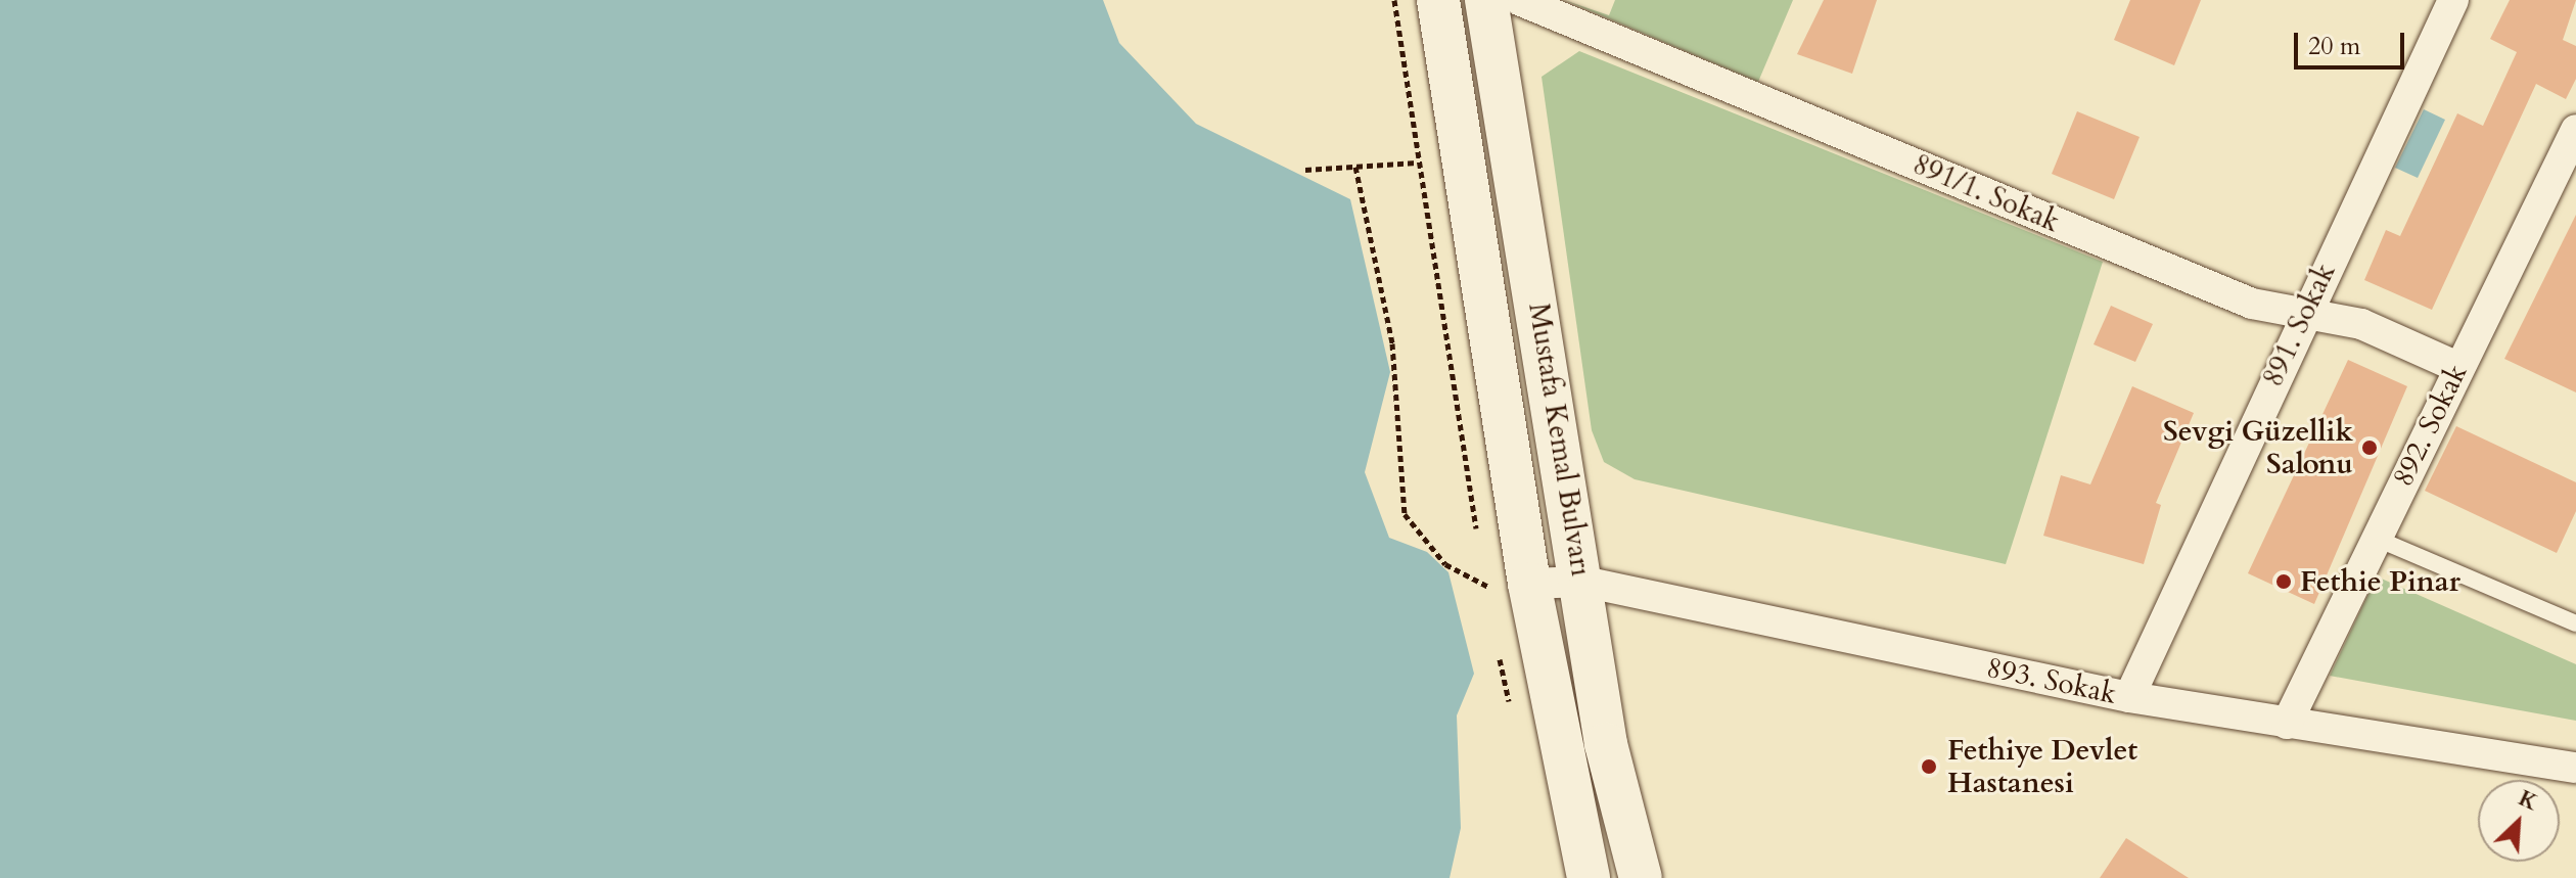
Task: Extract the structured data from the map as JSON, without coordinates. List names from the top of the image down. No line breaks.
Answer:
{"streets":{"main road":["Mustafa Kemal Bulvarı"],"street":["891/1. Sokak","891. Sokak","892. Sokak","893. Sokak"]},"crossings":[["891/1. Sokak","891. Sokak"],["891/1. Sokak","892. Sokak"],["891. Sokak","893. Sokak"],["892. Sokak","893. Sokak"],["Mustafa Kemal Bulvarı","893. Sokak"]],"places":["Sevgi Güzellik Salonu","Fethie Pinar","Fethiye Devlet Hastanesi"],"scale_bar":"20 m","north":"top right"}
